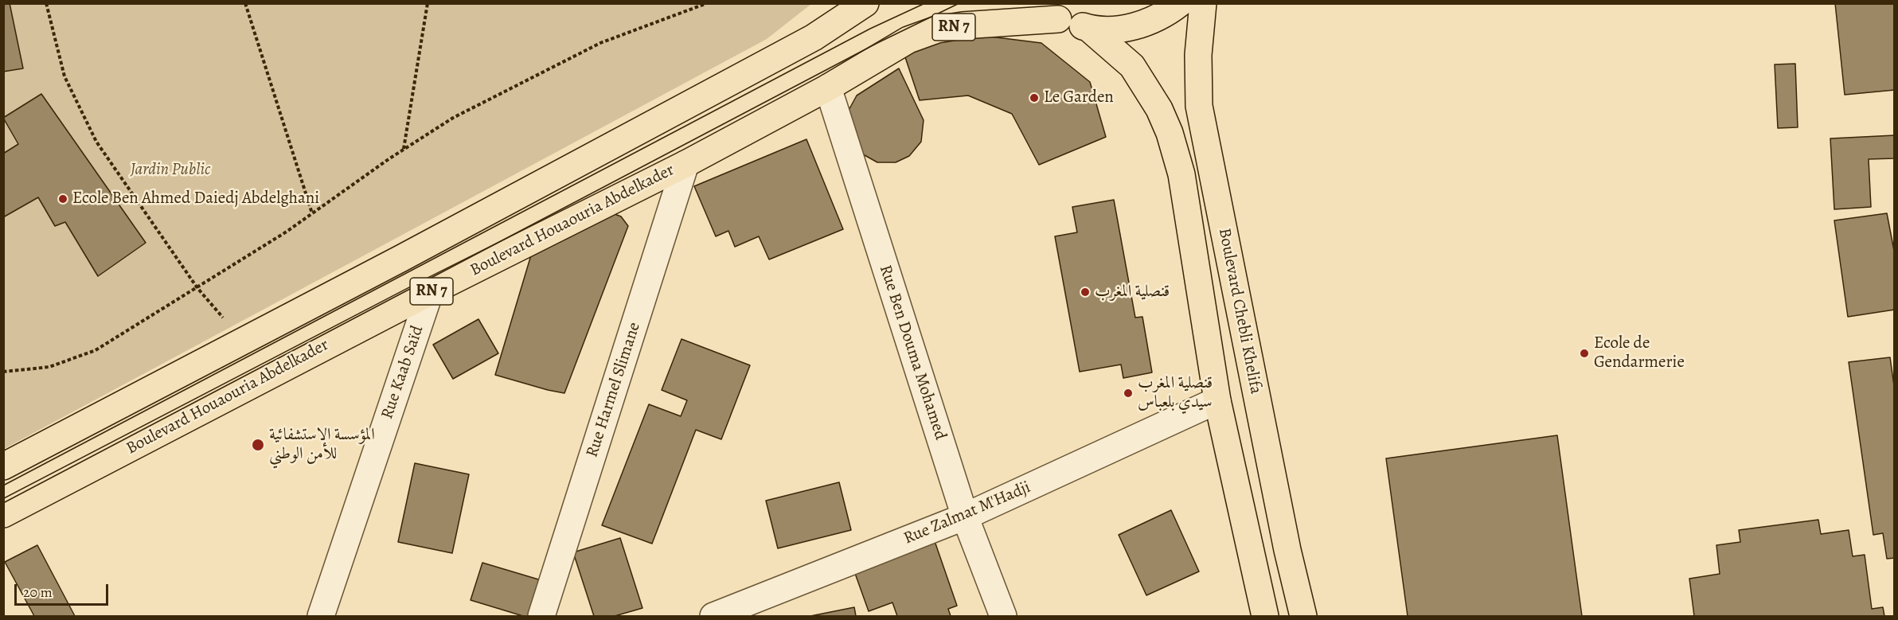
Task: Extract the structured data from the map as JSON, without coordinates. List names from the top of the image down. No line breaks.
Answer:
{"streets":{"main road":["RN 7","Boulevard Houaouria Abdelkader","Boulevard Chebli Khelifa"],"street":["Rue Ben Douma Mohamed","Rue Kaab Saïd","Rue Harmel Slimane","Rue Zalmat M'Hadji"]},"crossings":[["Boulevard Houaouria Abdelkader","Rue Ben Douma Mohamed"],["Boulevard Houaouria Abdelkader","Rue Kaab Saïd"],["Boulevard Houaouria Abdelkader","Rue Harmel Slimane"],["Rue Ben Douma Mohamed","Rue Zalmat M'Hadji"]],"parks":["Jardin Public"],"places":["Le Garden","Ecole Ben Ahmed Daiedj Abdelghani","قنصلية المغرب","Ecole de Gendarmerie","قنصلية المغرب سيدي بلعباس","المؤسسة الاستشفائية للأمن الوطني"],"scale_bar":"20 m"}
